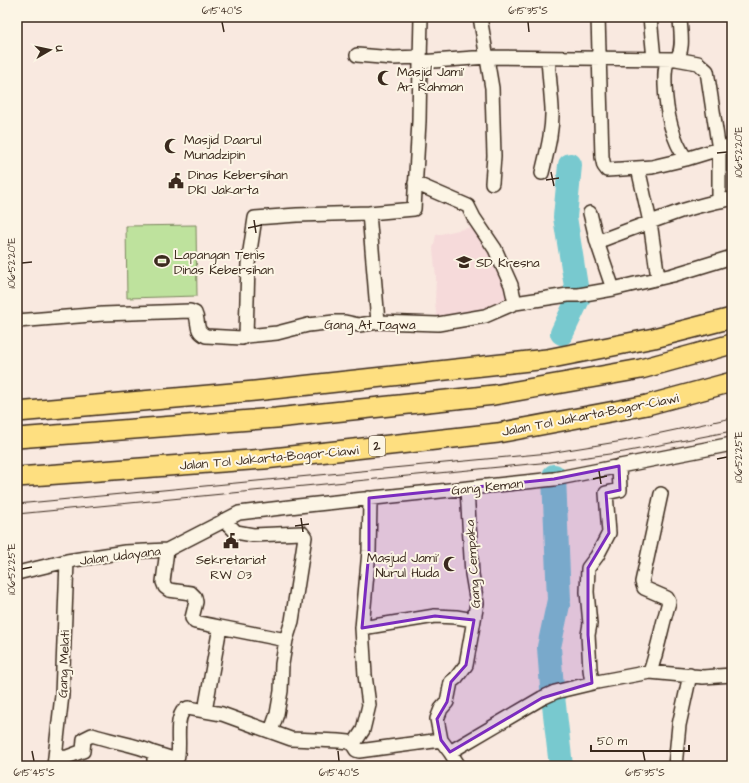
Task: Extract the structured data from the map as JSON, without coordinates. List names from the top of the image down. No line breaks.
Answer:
{"streets":{"highway":["Jalan Tol Jakarta–Bogor–Ciawi","2"],"street":["Gang At Taqwa","Gang Keman","Jalan Udayana","Gang Cempaka","Gang Melati"]},"crossings":[["Gang Keman","Jalan Udayana"],["Gang Keman","Gang Cempaka"],["Jalan Udayana","Gang Melati"]],"places":{"mosque":["Masjid Jami' Ar Rahman","Masjid Daarul Munadzipin","Masjud Jami' Nurul Huda"],"public building":["Dinas Kebersihan DKI Jakarta","Sekretariat RW 03"],"sports":["Lapangan Tenis Dinas Kebersihan"],"school or university":["SD Kresna"]},"scale_bar":"50 m","north":"right","coordinates":["6°15'40\"S","6°15'35\"S","106°52'20\"E","106°52'25\"E","6°15'45\"S"]}
